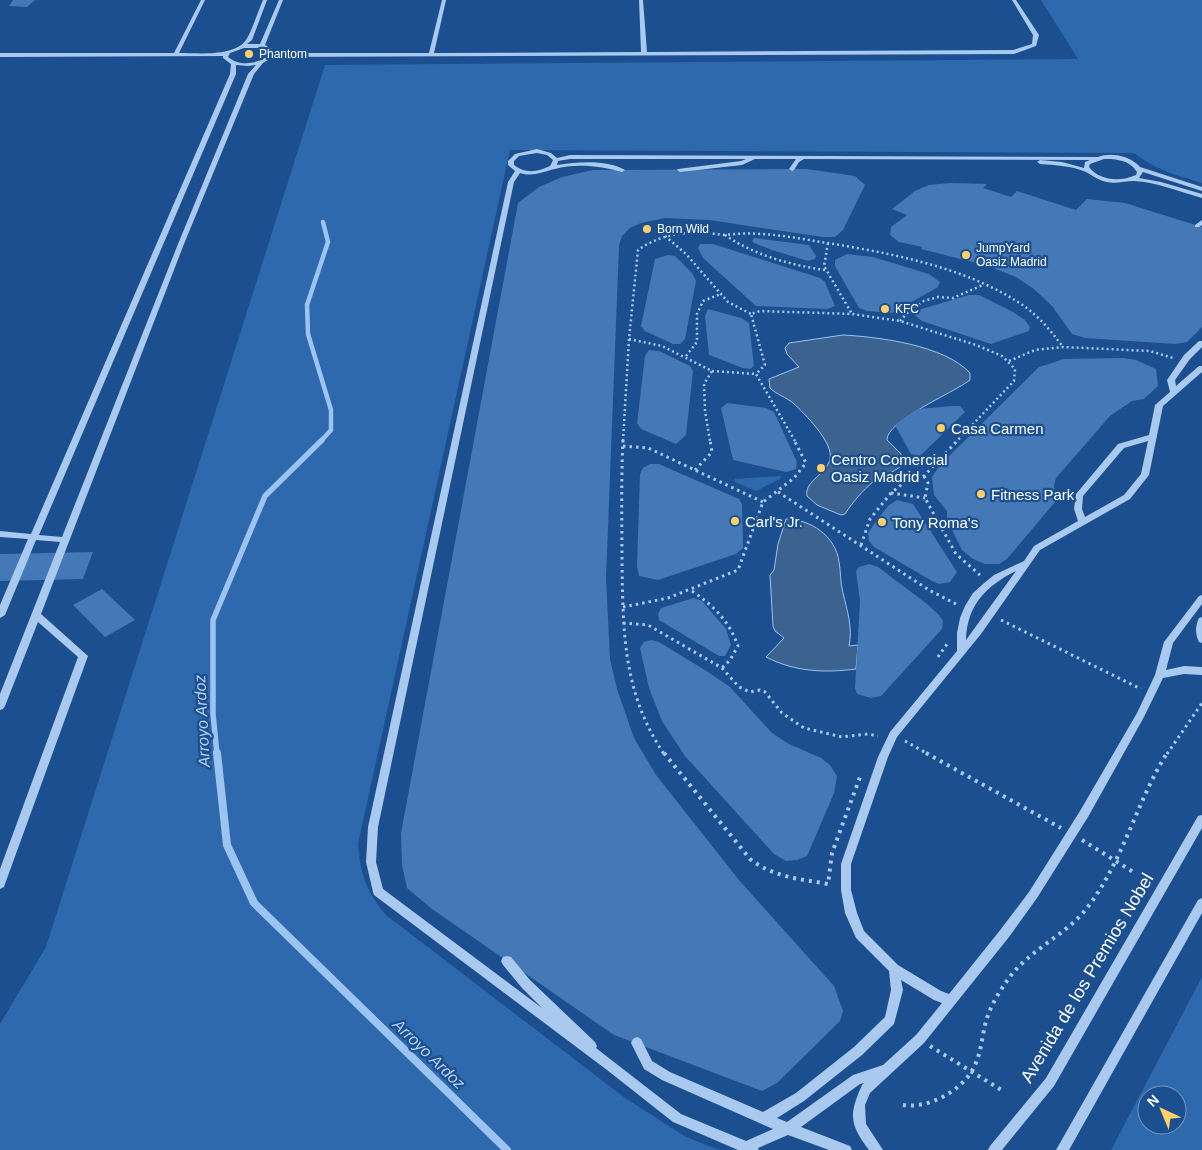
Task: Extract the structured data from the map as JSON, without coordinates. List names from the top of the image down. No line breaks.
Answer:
{"streets":{"street":["Avenida de los Premios Nobel"]},"water":["Arroyo Ardoz"],"places":["Phantom","Born Wild","JumpYard Oasiz Madrid","KFC","Casa Carmen","Centro Comercial Oasiz Madrid","Fitness Park","Carl's Jr.","Tony Roma's"],"north":"top left"}
